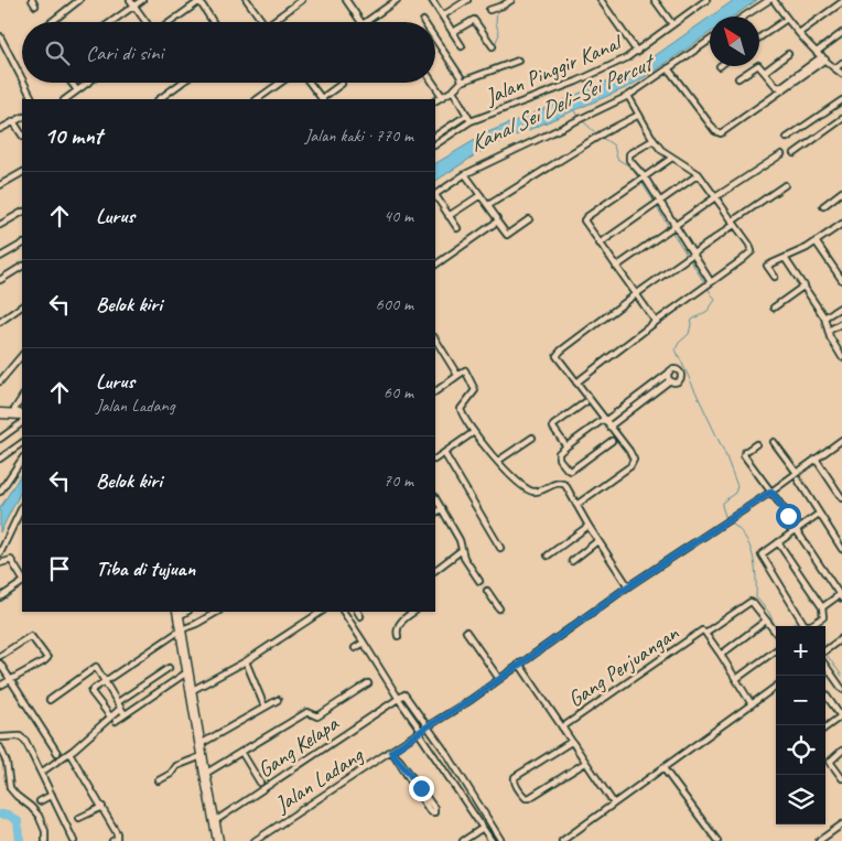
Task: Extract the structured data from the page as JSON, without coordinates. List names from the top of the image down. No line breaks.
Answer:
{"streets":{"street":["Jalan Pinggir Kanal","Gang Perjuangan","Gang Kelapa","Jalan Ladang"]},"water":["Kanal Sei Deli–Sei Percut"],"north":"top left","page":{"search":"Cari di sini","heading":["10 mnt","Jalan kaki · 770 m"],"list":[["Lurus","40 m"],["Belok kiri","600 m"],["Lurus","Jalan Ladang","60 m"],["Belok kiri","70 m"],"Tiba di tujuan"],"map_buttons":["+","−"]}}
